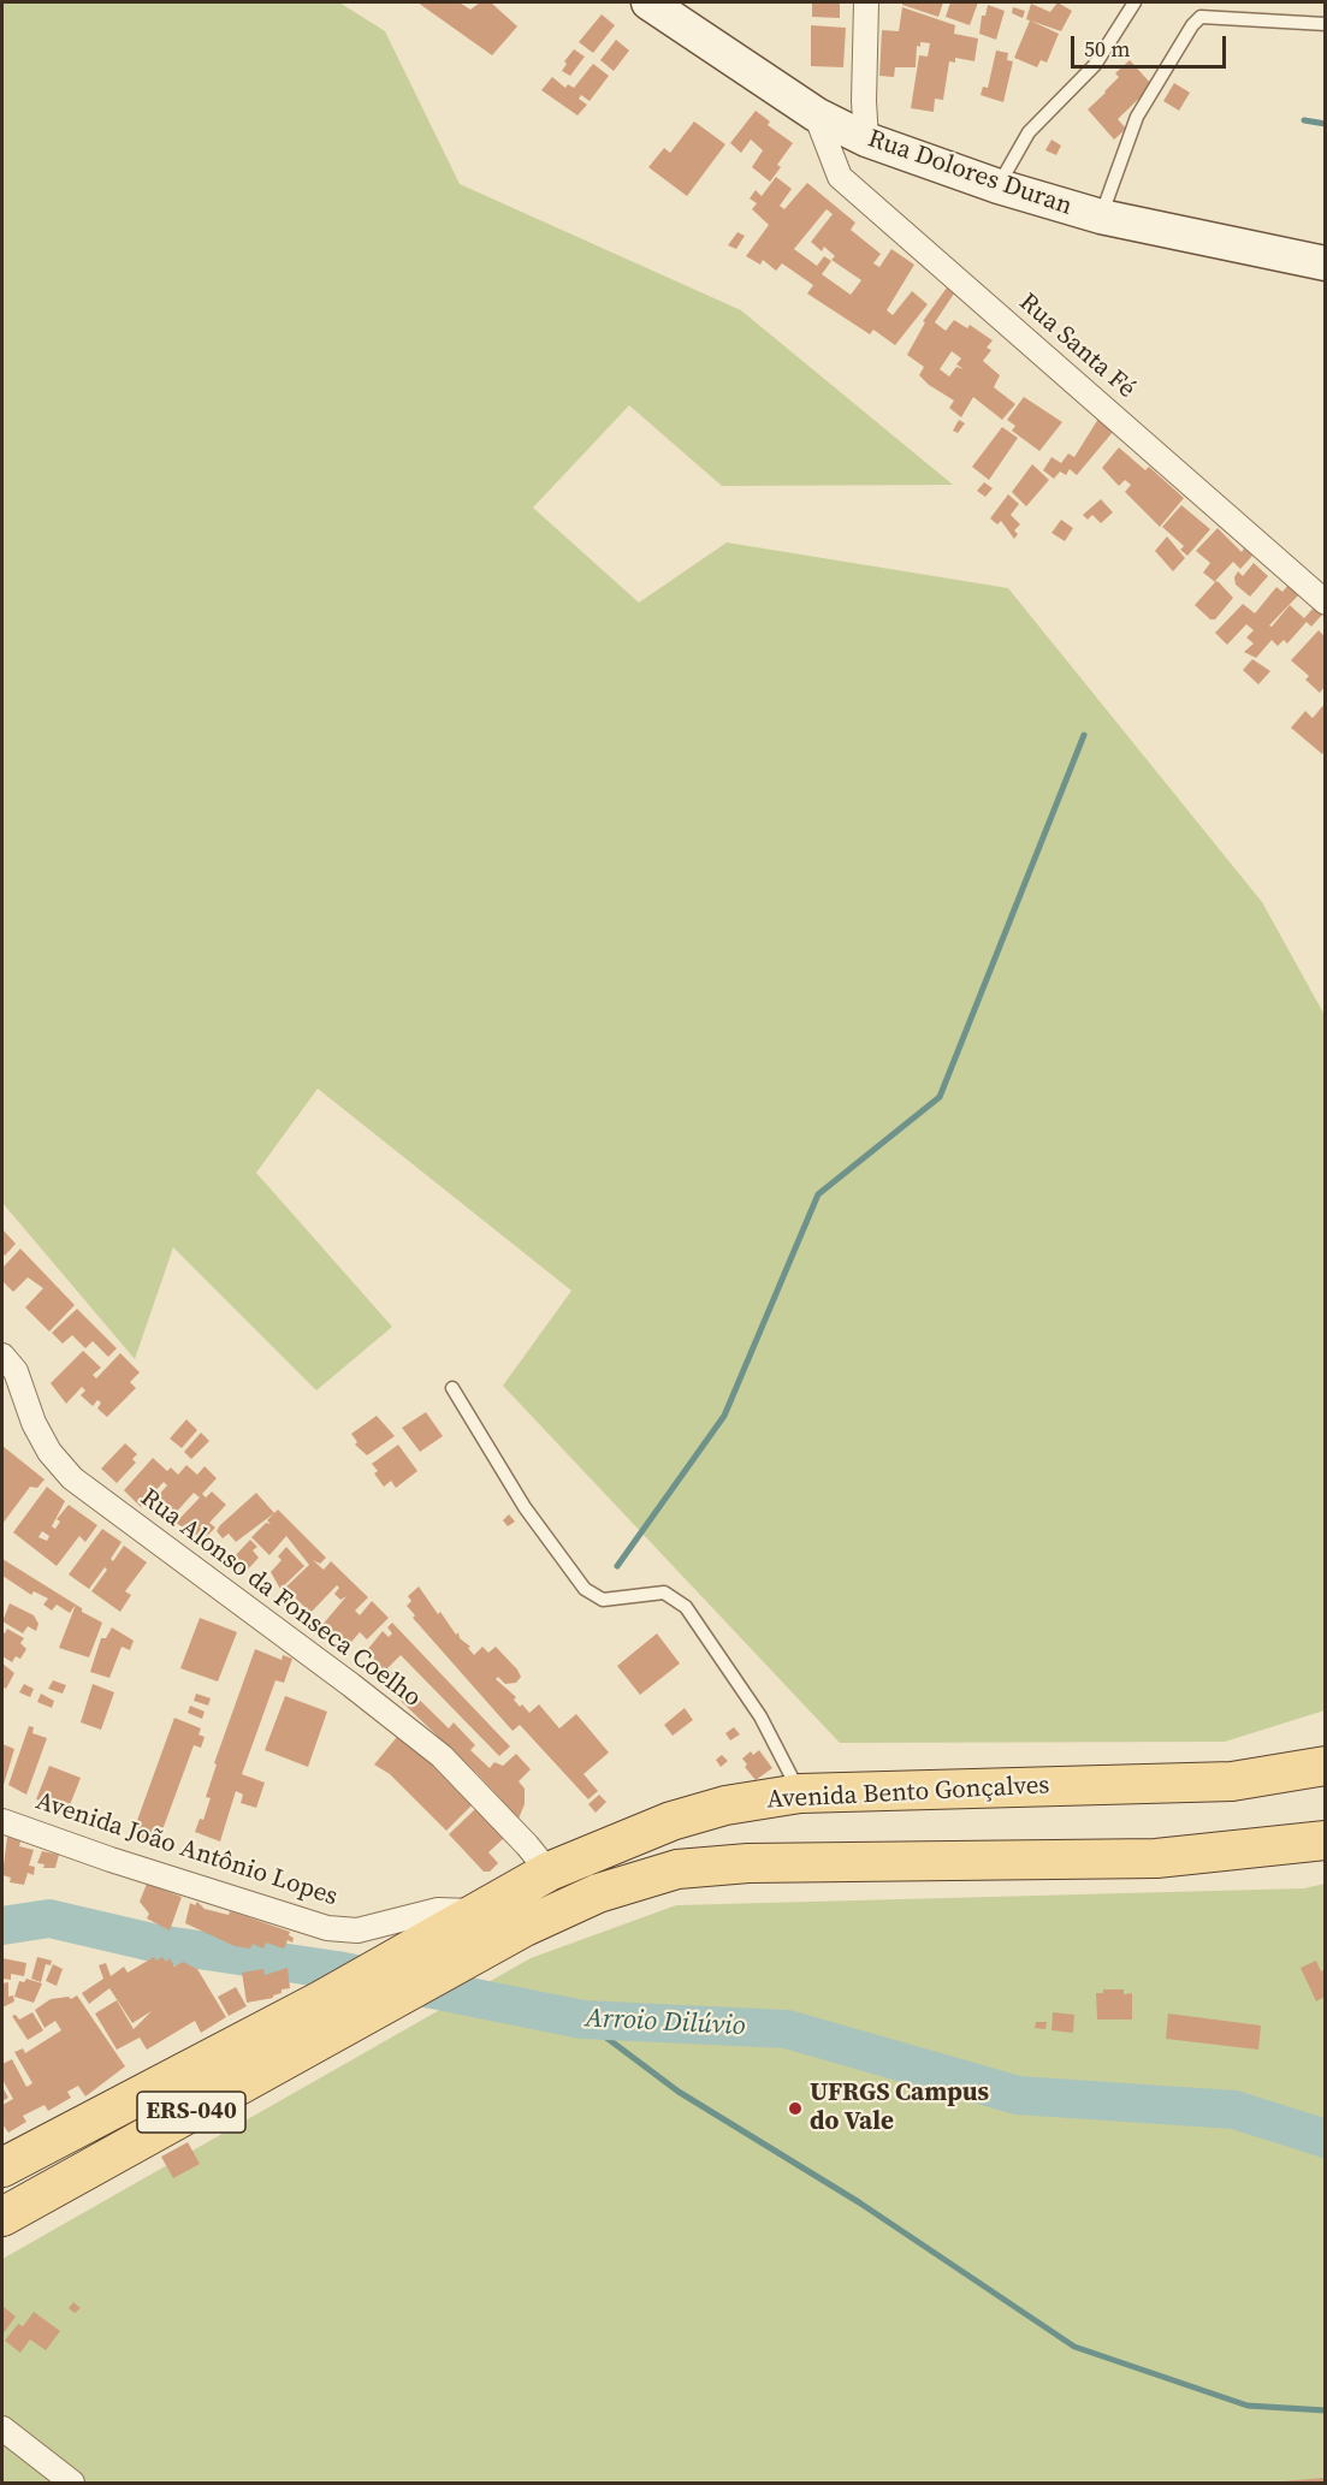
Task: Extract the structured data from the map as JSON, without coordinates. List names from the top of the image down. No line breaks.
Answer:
{"streets":{"main road":["Avenida Bento Gonçalves","ERS-040"],"street":["Rua Dolores Duran","Rua Santa Fé","Rua Alonso da Fonseca Coelho","Avenida João Antônio Lopes"]},"crossings":[["Rua Dolores Duran","Rua Santa Fé"],["Rua Alonso da Fonseca Coelho","Avenida Bento Gonçalves"],["Avenida Bento Gonçalves","Avenida João Antônio Lopes"]],"water":["Arroio Dilúvio"],"places":["UFRGS Campus do Vale"],"scale_bar":"50 m"}
